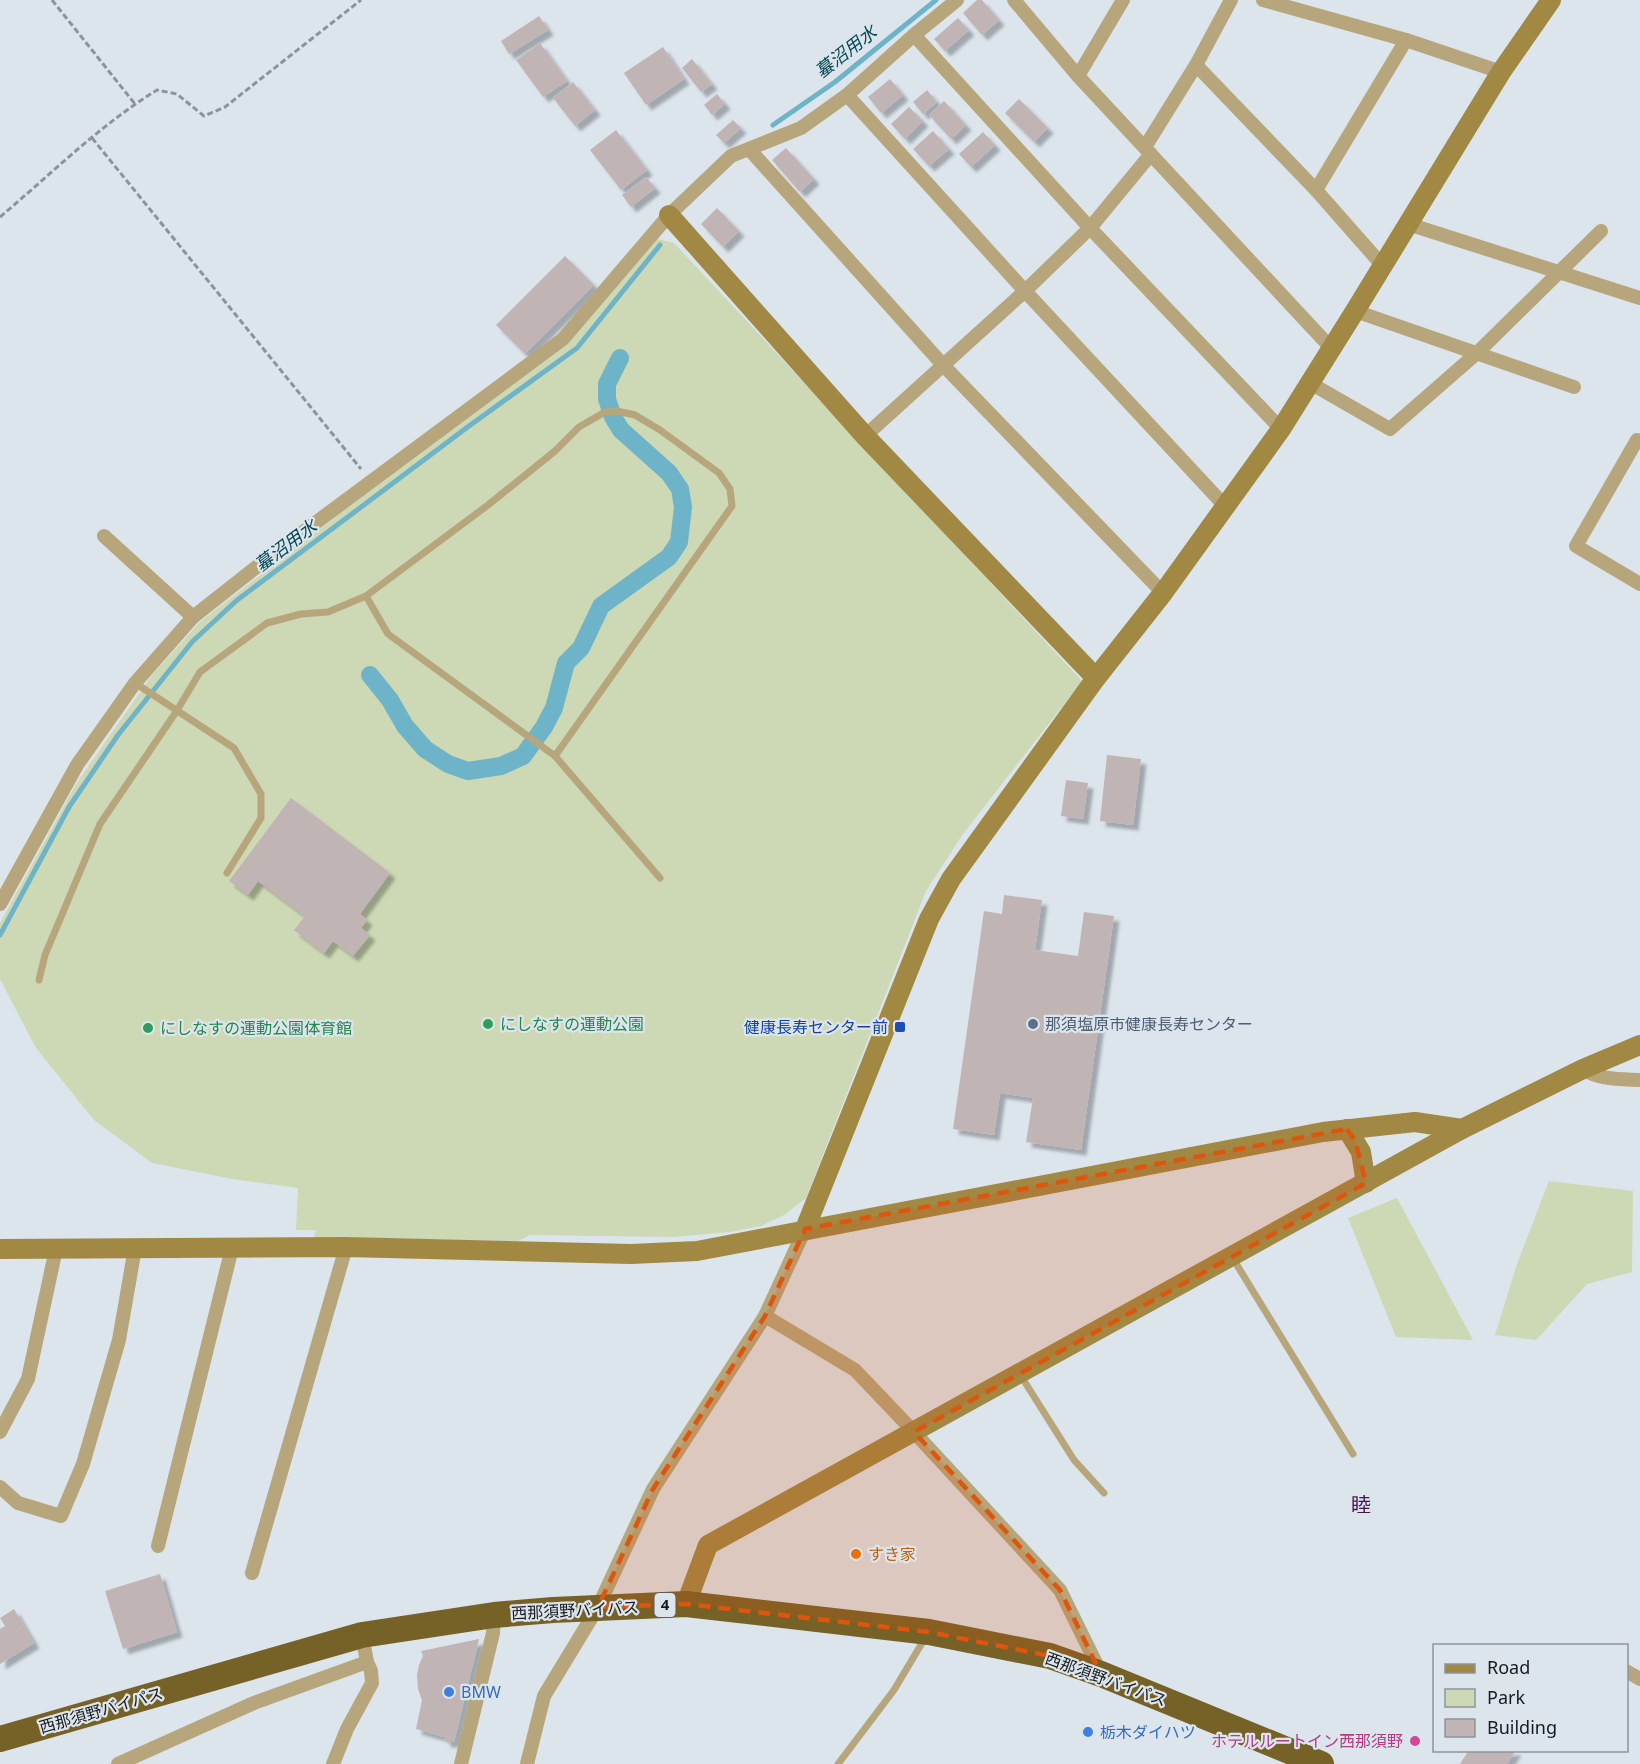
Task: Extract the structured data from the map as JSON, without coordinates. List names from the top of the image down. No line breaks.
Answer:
{"streets":{"highway":["4","西那須野バイパス"]},"districts":["睦"],"water":["蟇沼用水"],"places":{"other":["にしなすの運動公園","那須塩原市健康長寿センター","にしなすの運動公園体育館","すき家","BMW","栃木ダイハツ","ホテルルートイン西那須野"],"transit":["健康長寿センター前"]},"legend":["Road","Park","Building"]}
